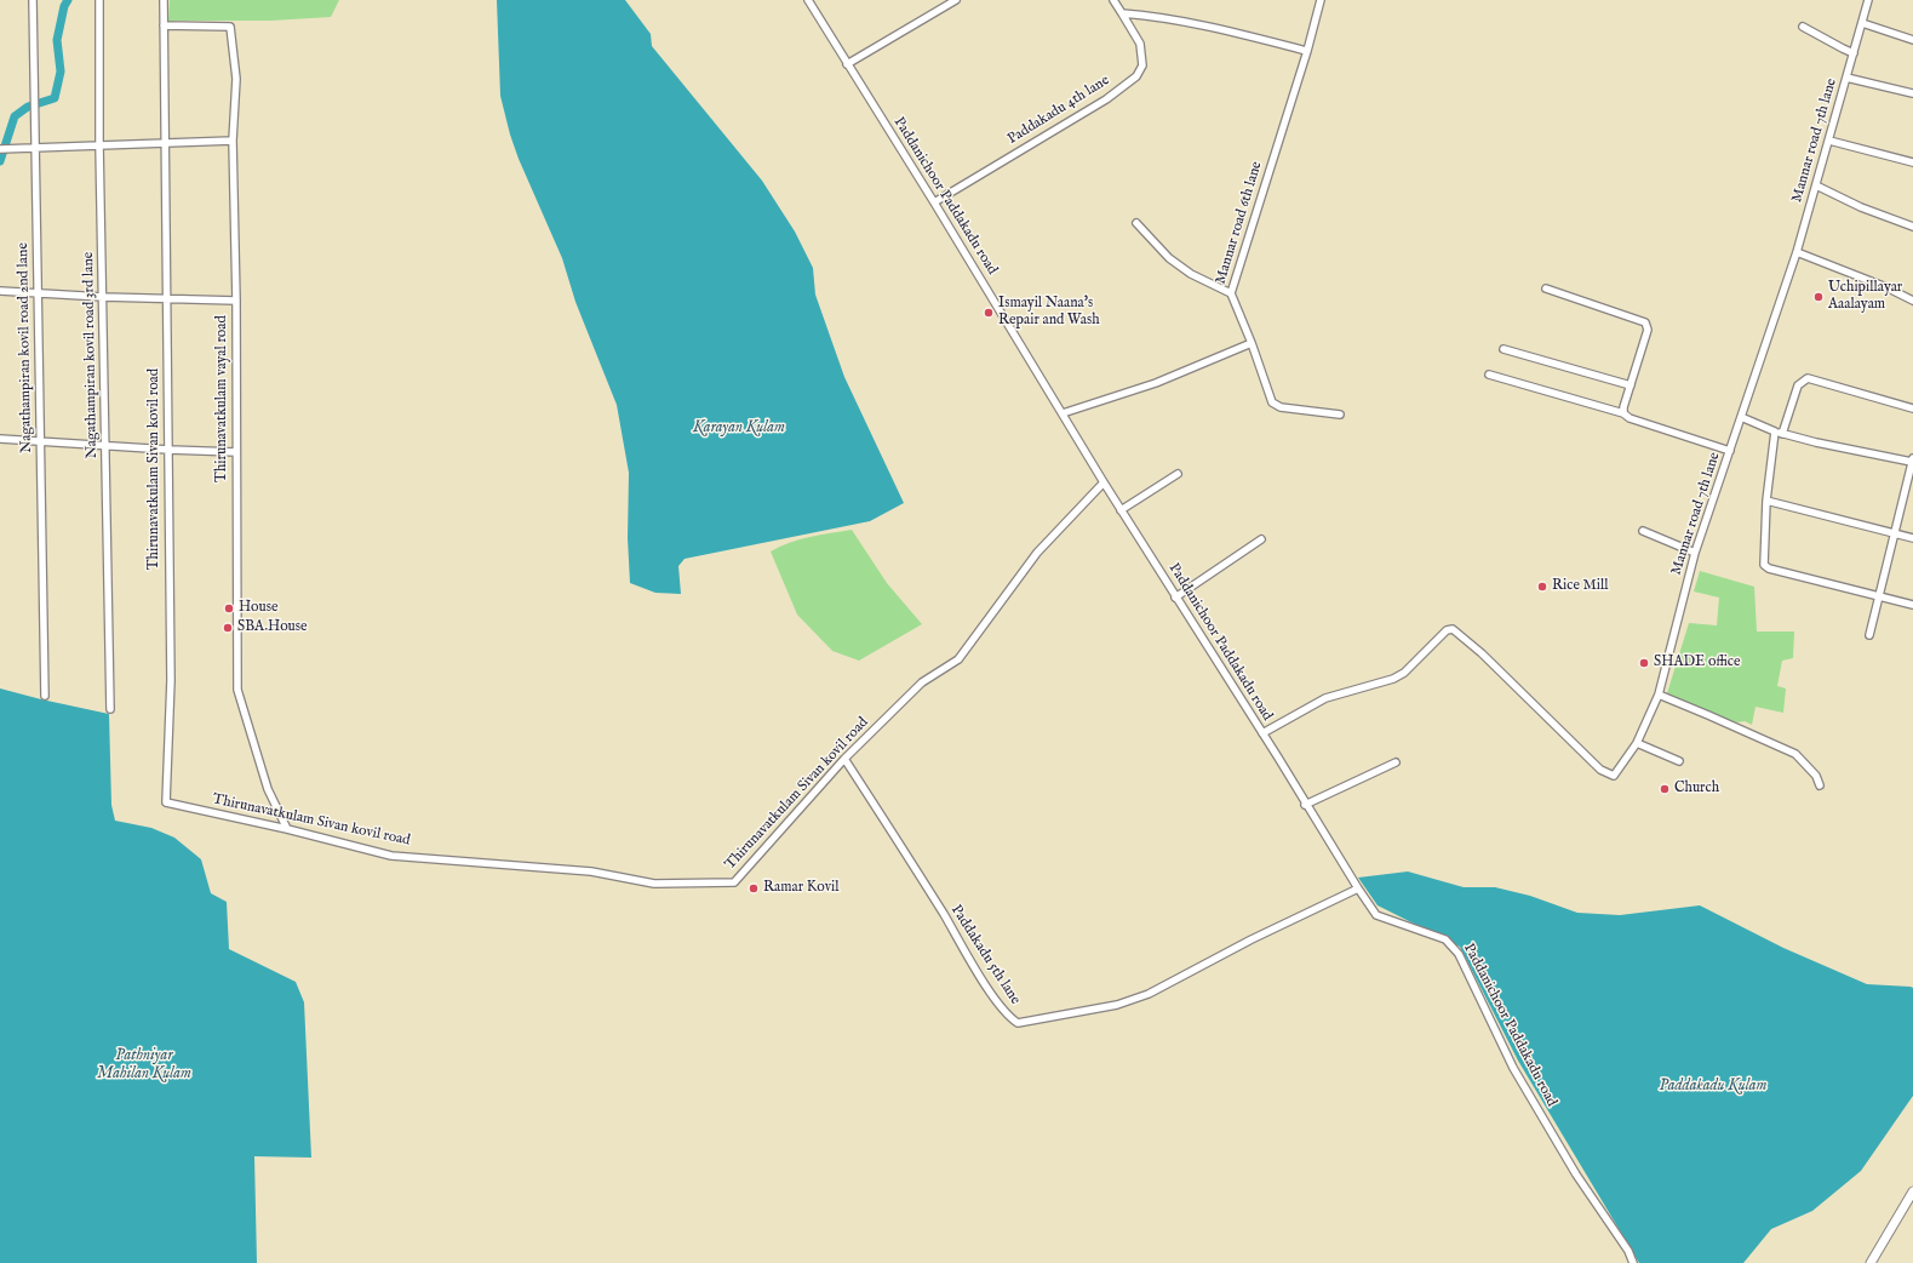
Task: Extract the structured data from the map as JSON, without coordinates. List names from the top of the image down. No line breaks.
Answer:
{"streets":{"street":["Paddakadu 4th lane","Mannar road 7th lane","Paddanichoor Paddakadu road","Mannar road 6th lane","Nagathampiran kovil road 2nd lane","Nagathampiran kovil road 3rd lane","Thirunavatkulam vayal road","Thirunavatkulam Sivan kovil road","Paddakadu 5th lane"]},"crossings":[["Paddakadu 4th lane","Paddanichoor Paddakadu road"],["Mannar road 7th lane","Paddanichoor Paddakadu road"],["Paddanichoor Paddakadu road","Thirunavatkulam Sivan kovil road"],["Paddanichoor Paddakadu road","Paddakadu 5th lane"],["Thirunavatkulam vayal road","Thirunavatkulam Sivan kovil road"],["Thirunavatkulam Sivan kovil road","Paddakadu 5th lane"]],"water":["Karayan Kulam","Pathniyar Mahilan Kulam","Paddakadu Kulam"],"places":["Uchipillayar Aaalayam","Ismayil Naana's Repair and Wash","Rice Mill","House","SBA.House","SHADE office","Church","Ramar Kovil"]}
